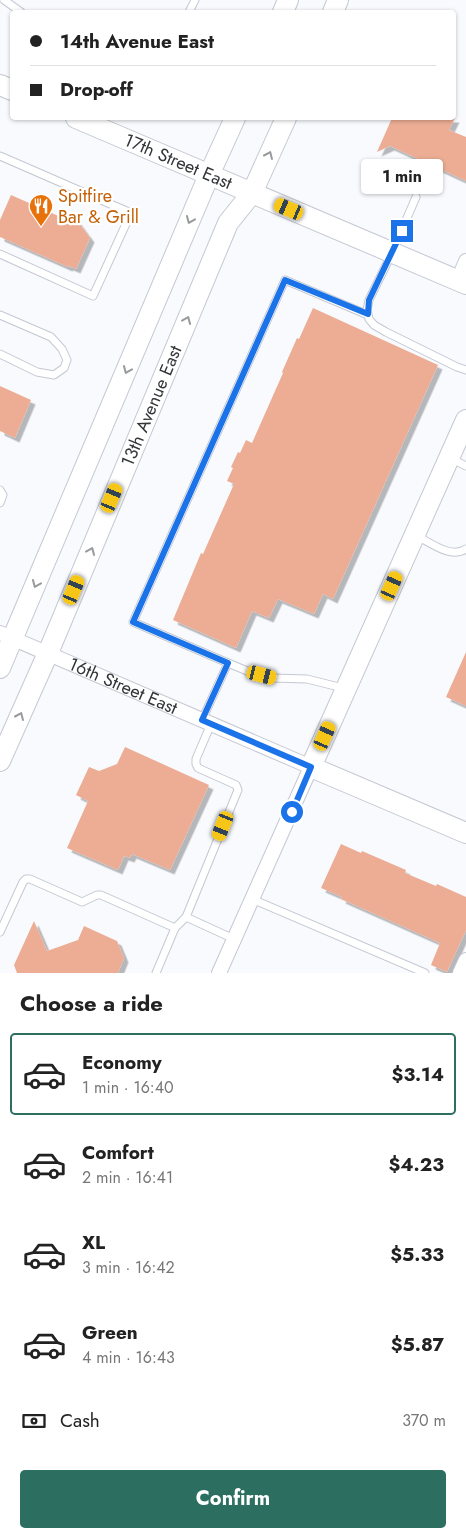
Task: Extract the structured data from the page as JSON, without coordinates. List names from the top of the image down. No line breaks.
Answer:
{"streets":{"main road":["17th Street East","13th Avenue East","16th Street East"]},"crossings":[["17th Street East","13th Avenue East"],["13th Avenue East","16th Street East"]],"places":{"restaurant":["Spitfire Bar & Grill"]},"page":{"banner":["14th Avenue East","Drop-off"],"bubble":"1 min","heading":"Choose a ride","list":[{"name":"Economy","note":"1 min · 16:40","value":"$3.14"},{"name":"Comfort","note":"2 min · 16:41","value":"$4.23"},{"name":"XL","note":"3 min · 16:42","value":"$5.33"},{"name":"Green","note":"4 min · 16:43","value":"$5.87"}],"pay":["Cash","370 m"],"buttons":"Confirm"}}
